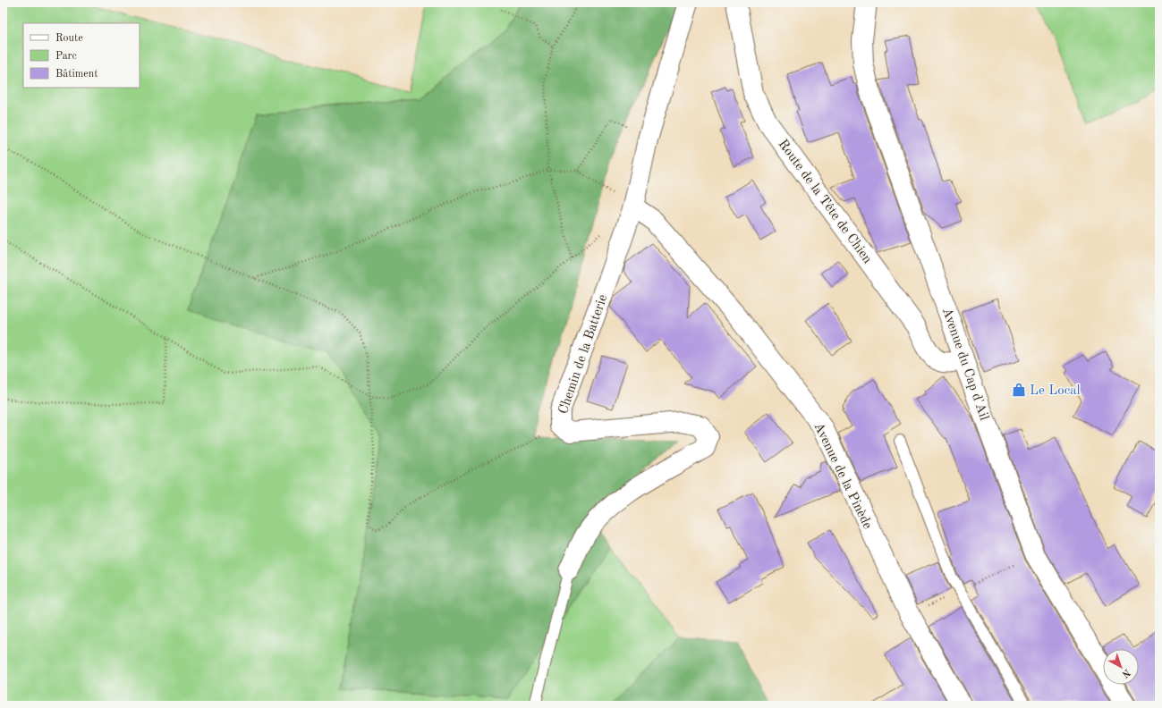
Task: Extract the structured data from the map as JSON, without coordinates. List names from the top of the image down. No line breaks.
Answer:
{"streets":{"street":["Route de la Tête de Chien","Chemin de la Batterie","Avenue du Cap d'Ail","Avenue de la Pinède"]},"crossings":[["Route de la Tête de Chien","Avenue du Cap d'Ail"],["Chemin de la Batterie","Avenue de la Pinède"]],"places":{"shop":["Le Local"]},"legend":["Route","Parc","Bâtiment"],"north":"bottom right"}
